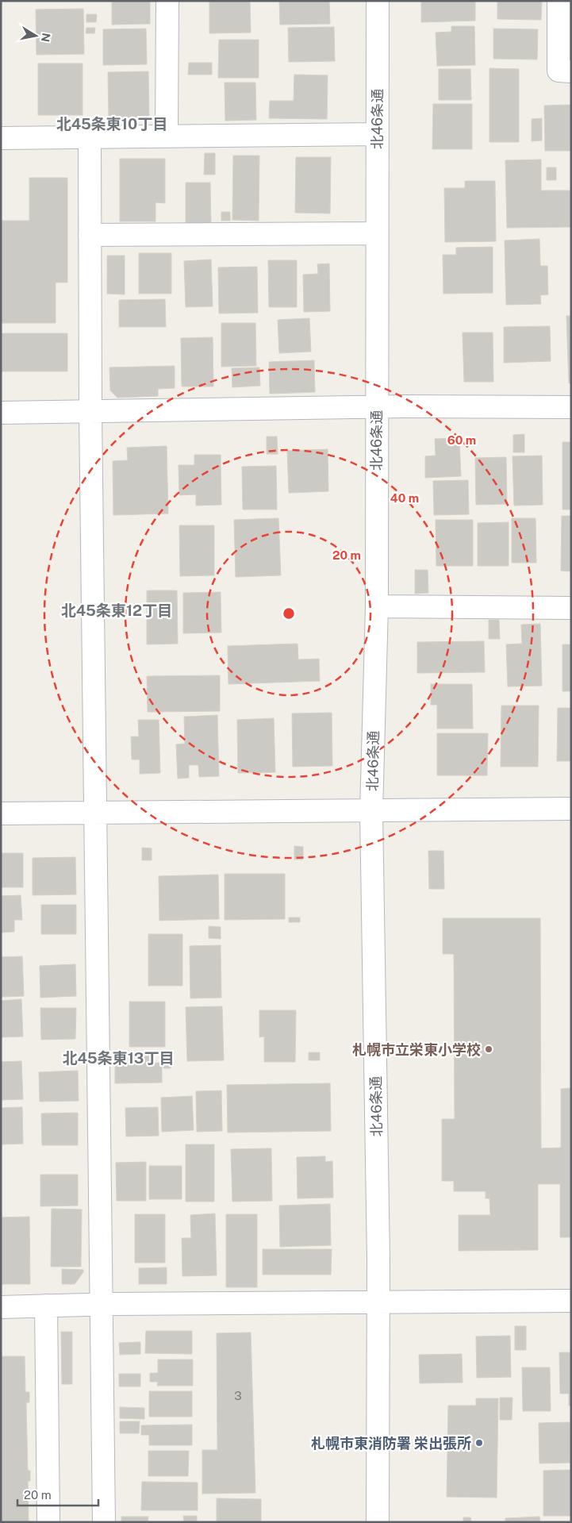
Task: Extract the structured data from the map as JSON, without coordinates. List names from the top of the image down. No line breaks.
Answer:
{"streets":{"street":["北46条通"]},"districts":["北45条東10丁目","北45条東12丁目","北45条東13丁目"],"places":["札幌市立栄東小学校","札幌市東消防署 栄出張所"],"house_numbers":["3"],"scale_bar":"20 m","north":"right","rings":["60 m","40 m","20 m"]}
